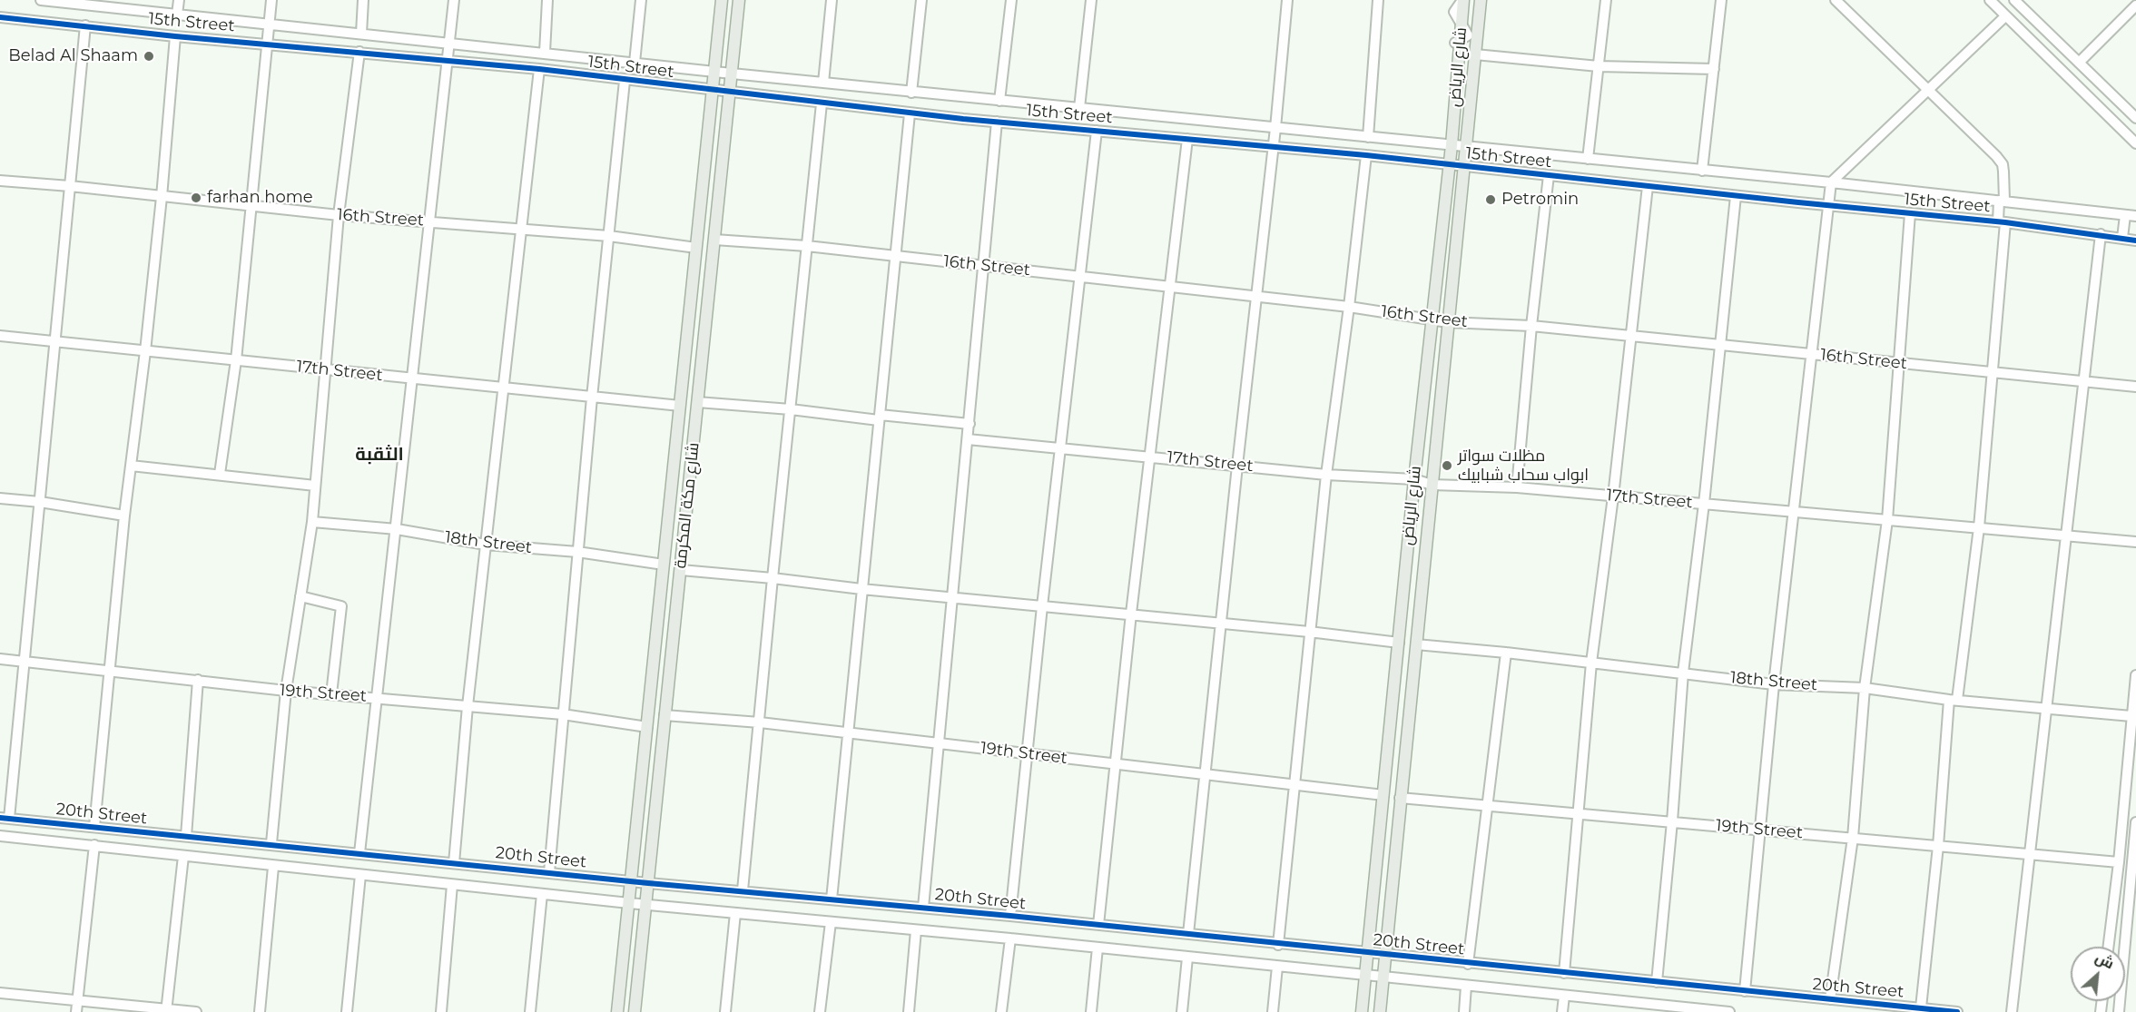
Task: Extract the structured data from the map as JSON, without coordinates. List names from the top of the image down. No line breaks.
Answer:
{"streets":{"main road":["شارع الرياض","شارع مكة المكرمة"],"street":["15th Street","16th Street","17th Street","18th Street","19th Street","20th Street"]},"crossings":[["15th Street","شارع الرياض"],["15th Street","شارع مكة المكرمة"],["شارع الرياض","16th Street"],["شارع الرياض","17th Street"],["شارع الرياض","18th Street"],["شارع الرياض","19th Street"],["شارع الرياض","20th Street"],["16th Street","شارع مكة المكرمة"],["17th Street","شارع مكة المكرمة"],["شارع مكة المكرمة","18th Street"],["شارع مكة المكرمة","19th Street"],["شارع مكة المكرمة","20th Street"]],"districts":["الثقبة"],"places":["Belad Al Shaam","farhan home","Petromin","مظلات سواتر ابواب سحاب شبابيك"],"north":"top right"}
